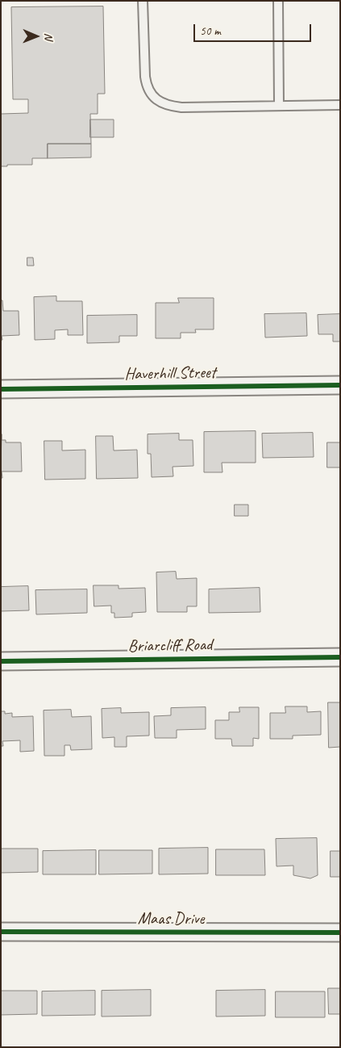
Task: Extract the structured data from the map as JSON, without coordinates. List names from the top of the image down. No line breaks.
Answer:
{"streets":{"street":["Haverhill Street","Briarcliff Road","Maas Drive"]},"scale_bar":"50 m","north":"right"}
